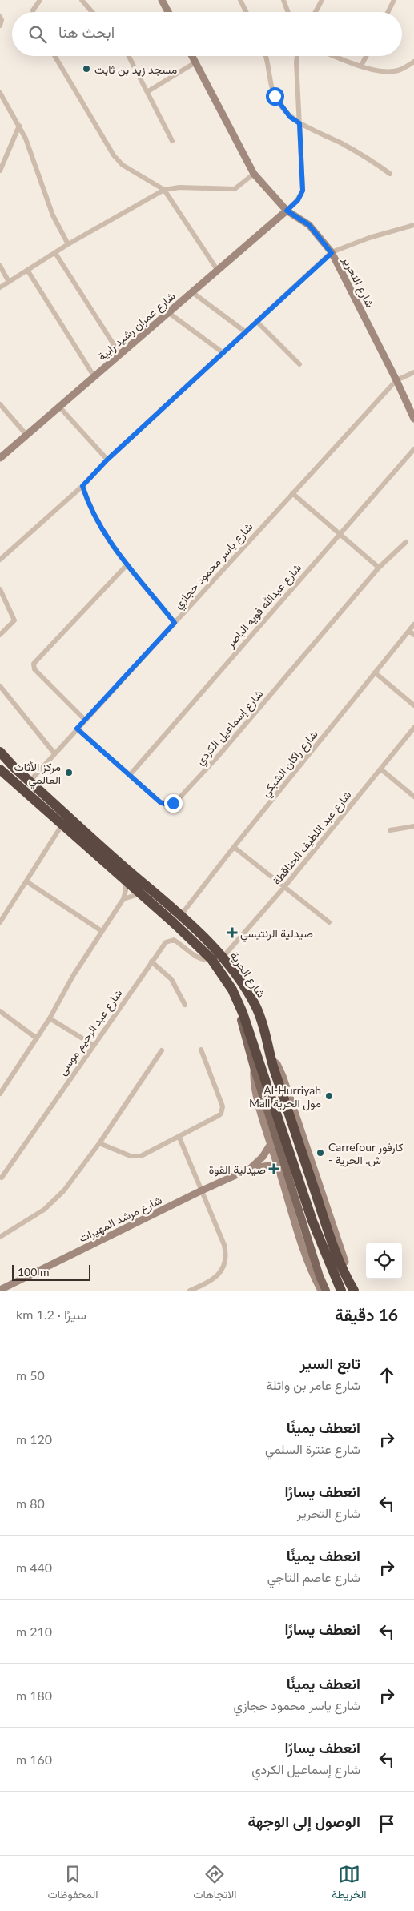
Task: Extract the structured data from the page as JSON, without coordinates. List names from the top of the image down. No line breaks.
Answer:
{"streets":{"highway":["شارع الحرية"],"street":["شارع التحرير","شارع عمران رشيد رابية","شارع ياسر محمود حجازي","شارع عبدالله فويه الباصر","شارع إسماعيل الكردي","شارع راكان الشبكي","شارع عبد اللطيف الحناقطة","شارع عبد الرحيم موسى","شارع مرشد المهيرات"]},"crossings":[["شارع التحرير","شارع عمران رشيد رابية"],["شارع التحرير","شارع ياسر محمود حجازي"],["شارع ياسر محمود حجازي","شارع إسماعيل الكردي"],["شارع ياسر محمود حجازي","شارع الحرية"],["شارع عبدالله فويه الباصر","شارع إسماعيل الكردي"],["شارع راكان الشبكي","شارع الحرية"],["شارع عبد اللطيف الحناقطة","شارع الحرية"],["شارع الحرية","شارع عبد الرحيم موسى"]],"places":{"other":["مسجد زيد بن ثابت","مركز الأثاث العالمي","ِAl-Hurriyah Mall مول الحرية","Carrefour كارفور - ش. الحرية"],"health":["صيدلية الرنتيسي","صيدلية القوة"]},"scale_bar":"100 m","page":{"search":"ابحث هنا","scale":"100 m","heading":["16 دقيقة","سيرًا · 1.2 km"],"list":[["تابع السير","شارع عامر بن واثلة","50 m"],["انعطف يمينًا","شارع عنترة السلمي","120 m"],["انعطف يسارًا","شارع التحرير","80 m"],["انعطف يمينًا","شارع عاصم التاجي","440 m"],["انعطف يسارًا","210 m"],["انعطف يمينًا","شارع ياسر محمود حجازي","180 m"],["انعطف يسارًا","شارع إسماعيل الكردي","160 m"],"الوصول إلى الوجهة"],"nav":["الخريطة","الاتجاهات","المحفوظات"]}}
